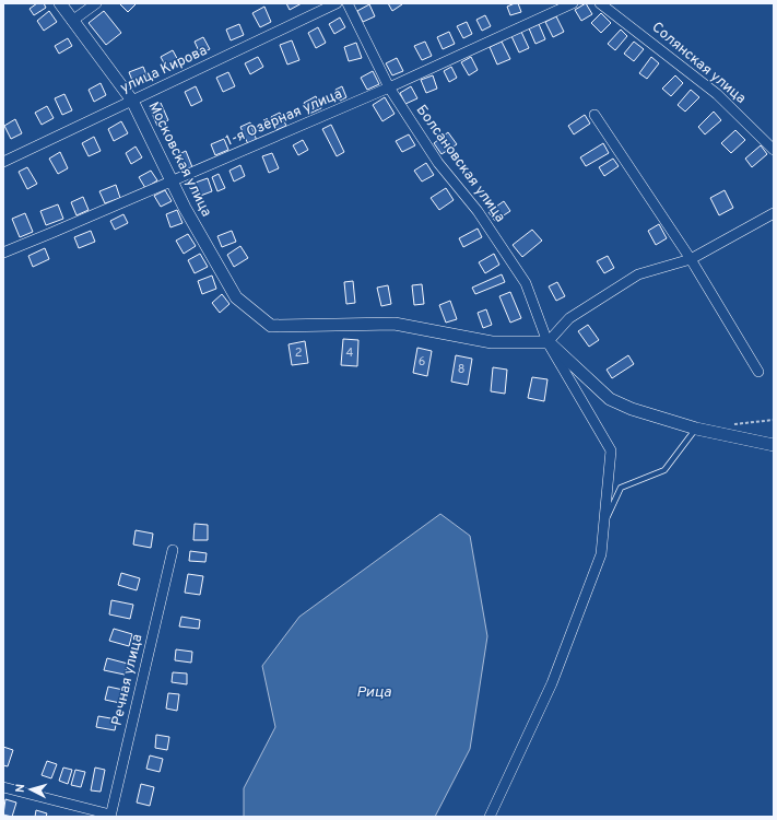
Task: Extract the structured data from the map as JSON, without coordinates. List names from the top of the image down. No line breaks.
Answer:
{"streets":{"street":["Солянская улица","улица Кирова","1-я Озёрная улица","Московская улица","Болсановская улица","Речная улица"]},"crossings":[["улица Кирова","Московская улица"],["1-я Озёрная улица","Московская улица"],["1-я Озёрная улица","Болсановская улица"],["Московская улица","Болсановская улица"]],"water":["Рица"],"house_numbers":["2","4","6","8"],"north":"left"}
